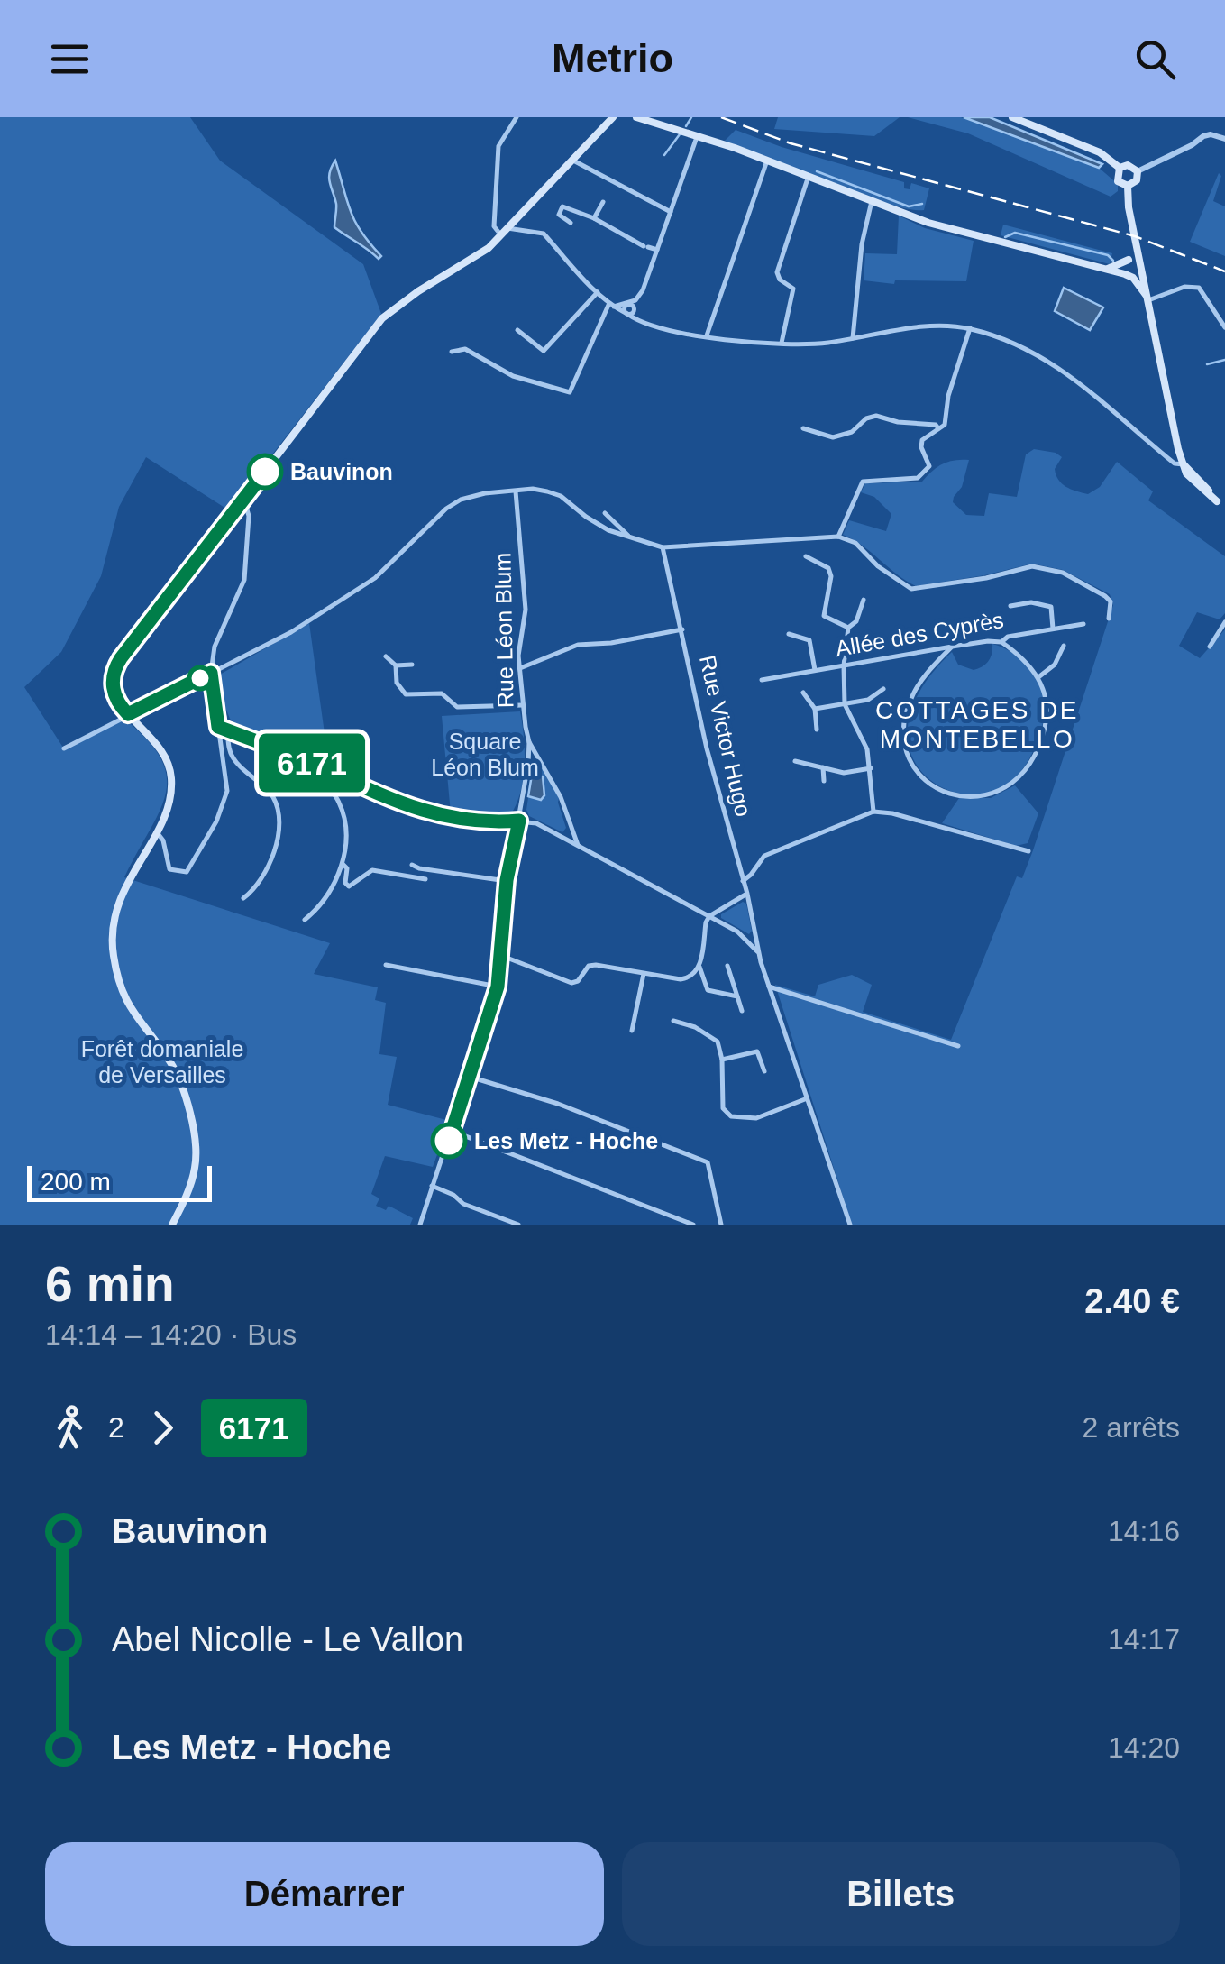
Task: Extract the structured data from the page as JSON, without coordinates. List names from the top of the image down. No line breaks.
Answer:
{"streets":{"street":["Rue Léon Blum","Allée des Cyprès","Rue Victor Hugo"]},"districts":["COTTAGES DE MONTEBELLO"],"parks":["Square Léon Blum","Forêt domaniale de Versailles"],"places":["Bauvinon","Les Metz - Hoche"],"lines":["bus line 6171"],"scale_bar":"200 m","page":{"header":"Metrio","on_map":"6171","scale":"200 m","heading":["6 min","14:14 – 14:20 · Bus","2.40 €"],"legs":["2","6171","2 arrêts"],"list":[{"name":"Bauvinon","value":"14:16"},{"name":"Abel Nicolle - Le Vallon","value":"14:17"},{"name":"Les Metz - Hoche","value":"14:20"}],"buttons":["Démarrer","Billets"]}}
